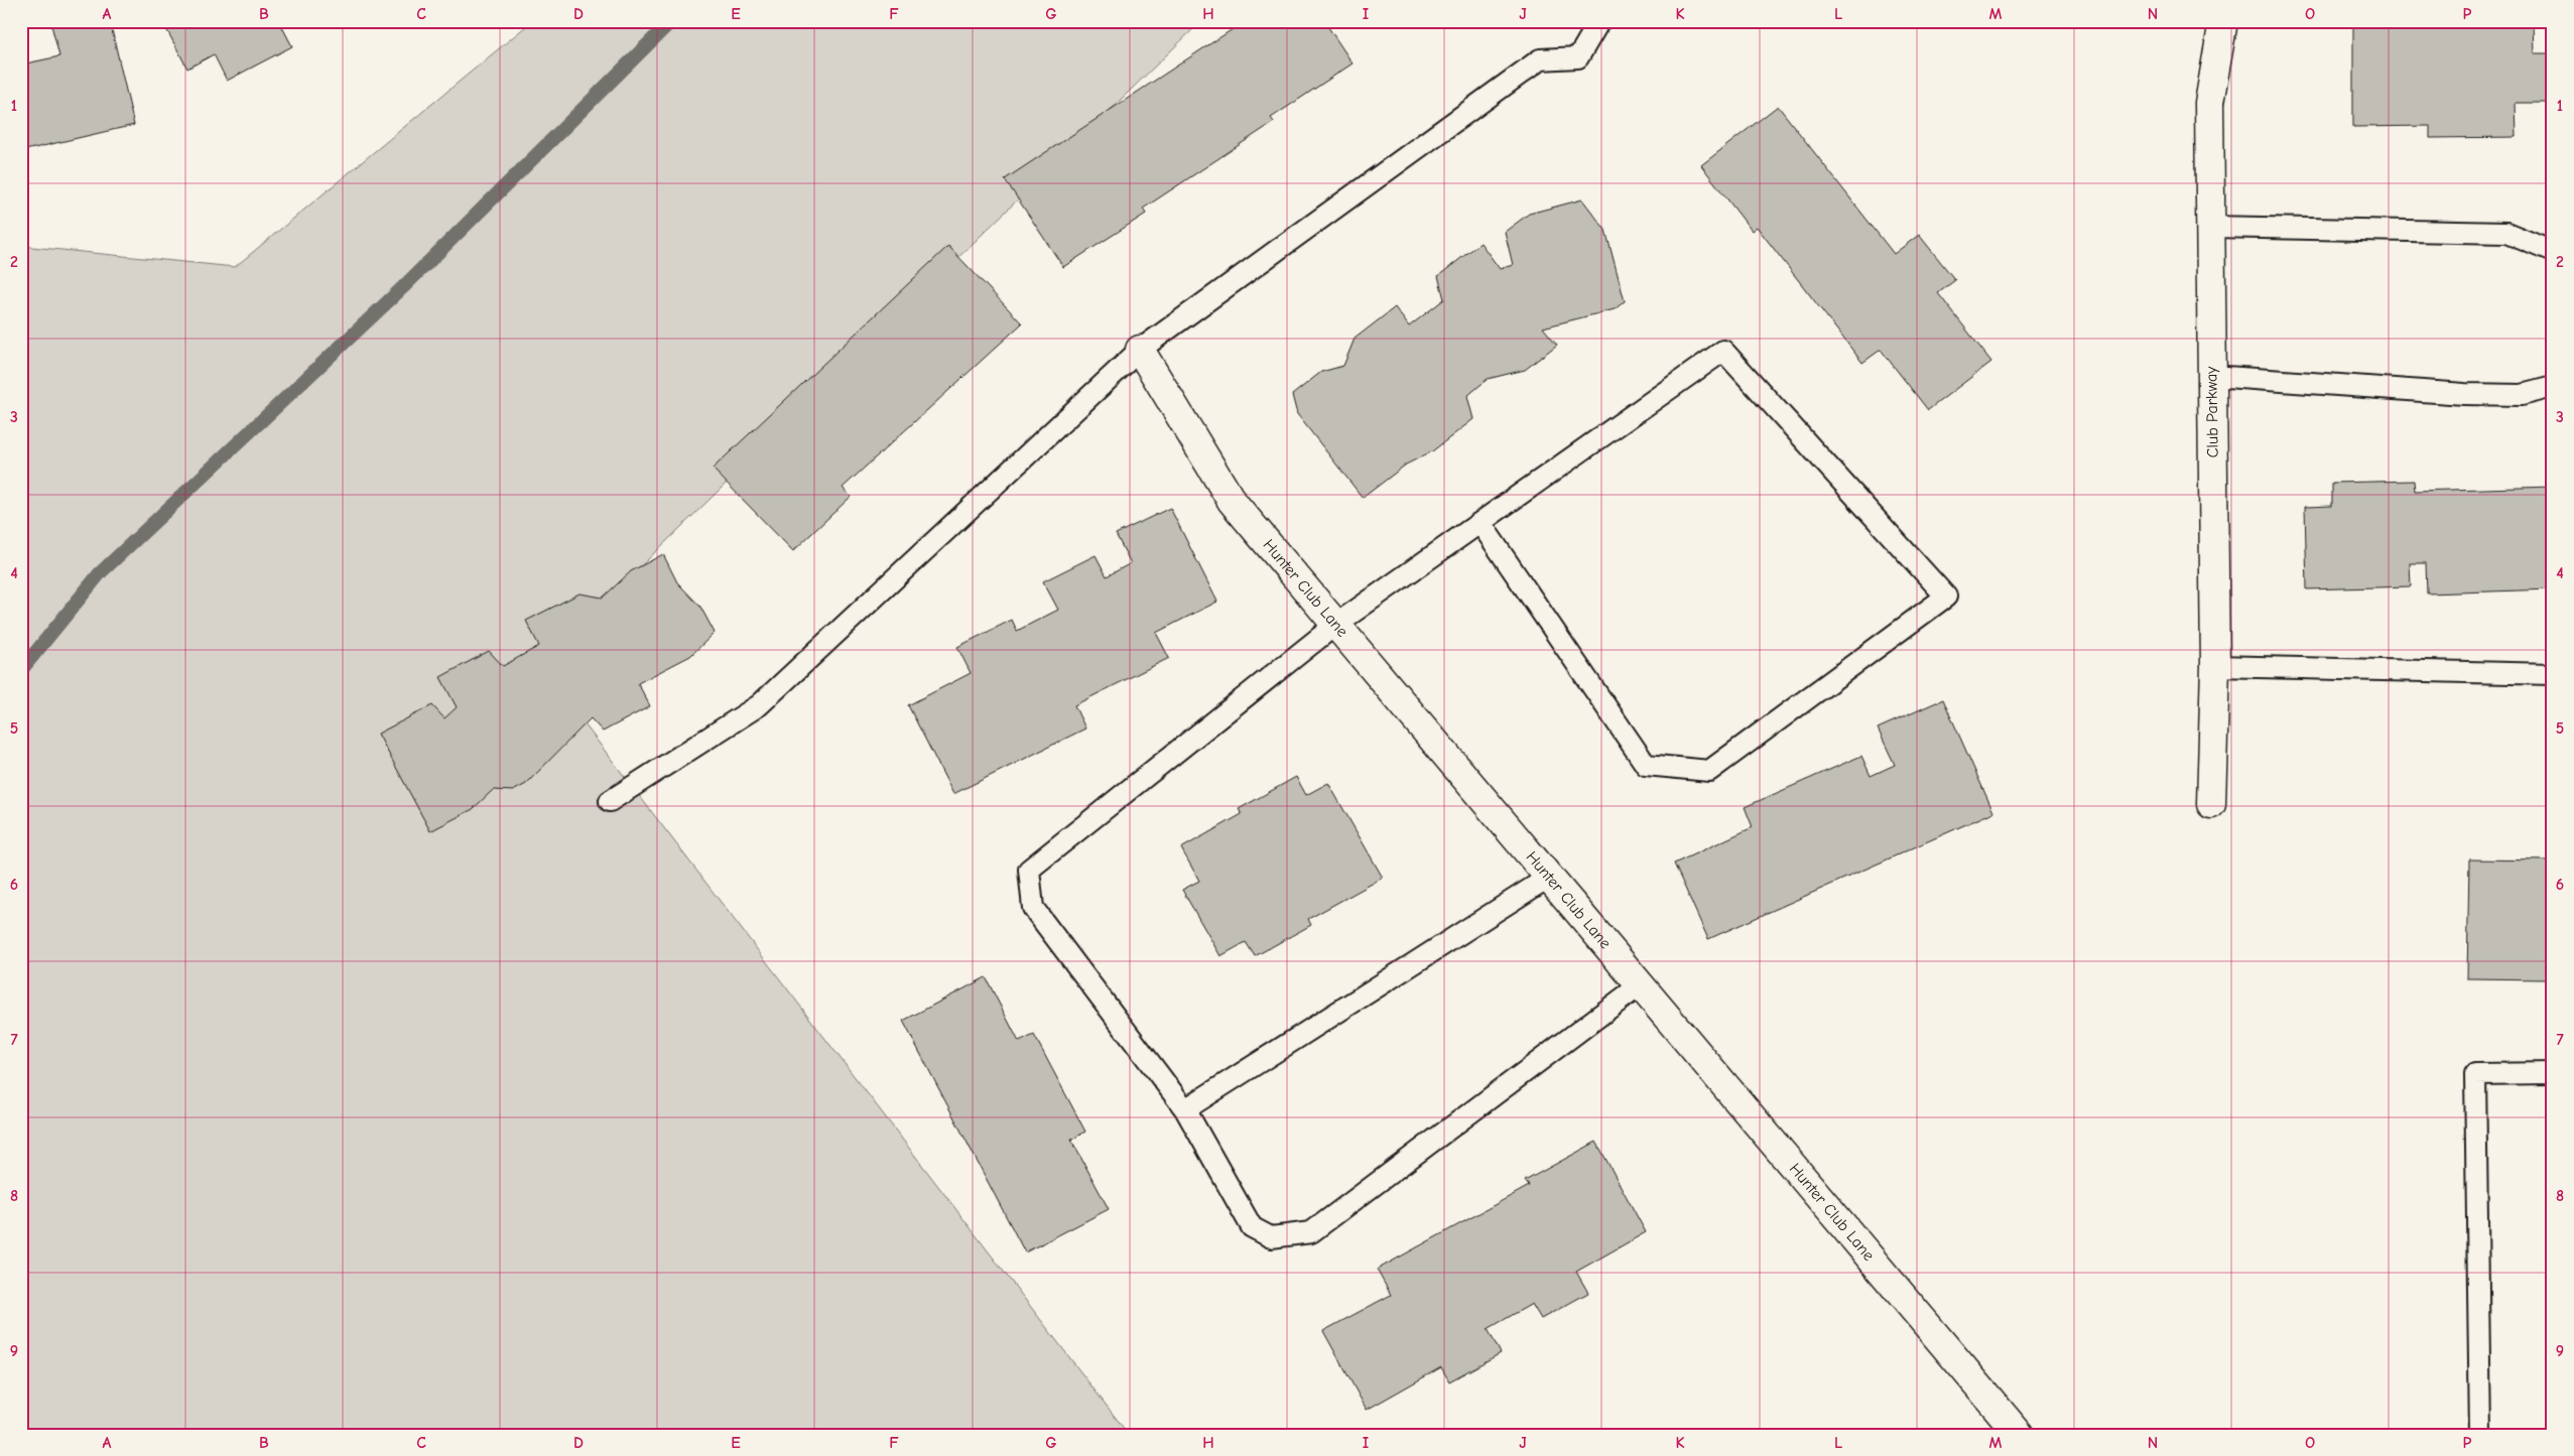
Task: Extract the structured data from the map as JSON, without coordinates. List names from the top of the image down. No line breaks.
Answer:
{"streets":{"street":["Club Parkway","Hunter Club Lane"]},"grid":{"columns":["A","B","C","D","E","F","G","H","I","J","K","L","M","N","O","P"],"rows":["1","2","3","4","5","6","7","8","9"]}}
